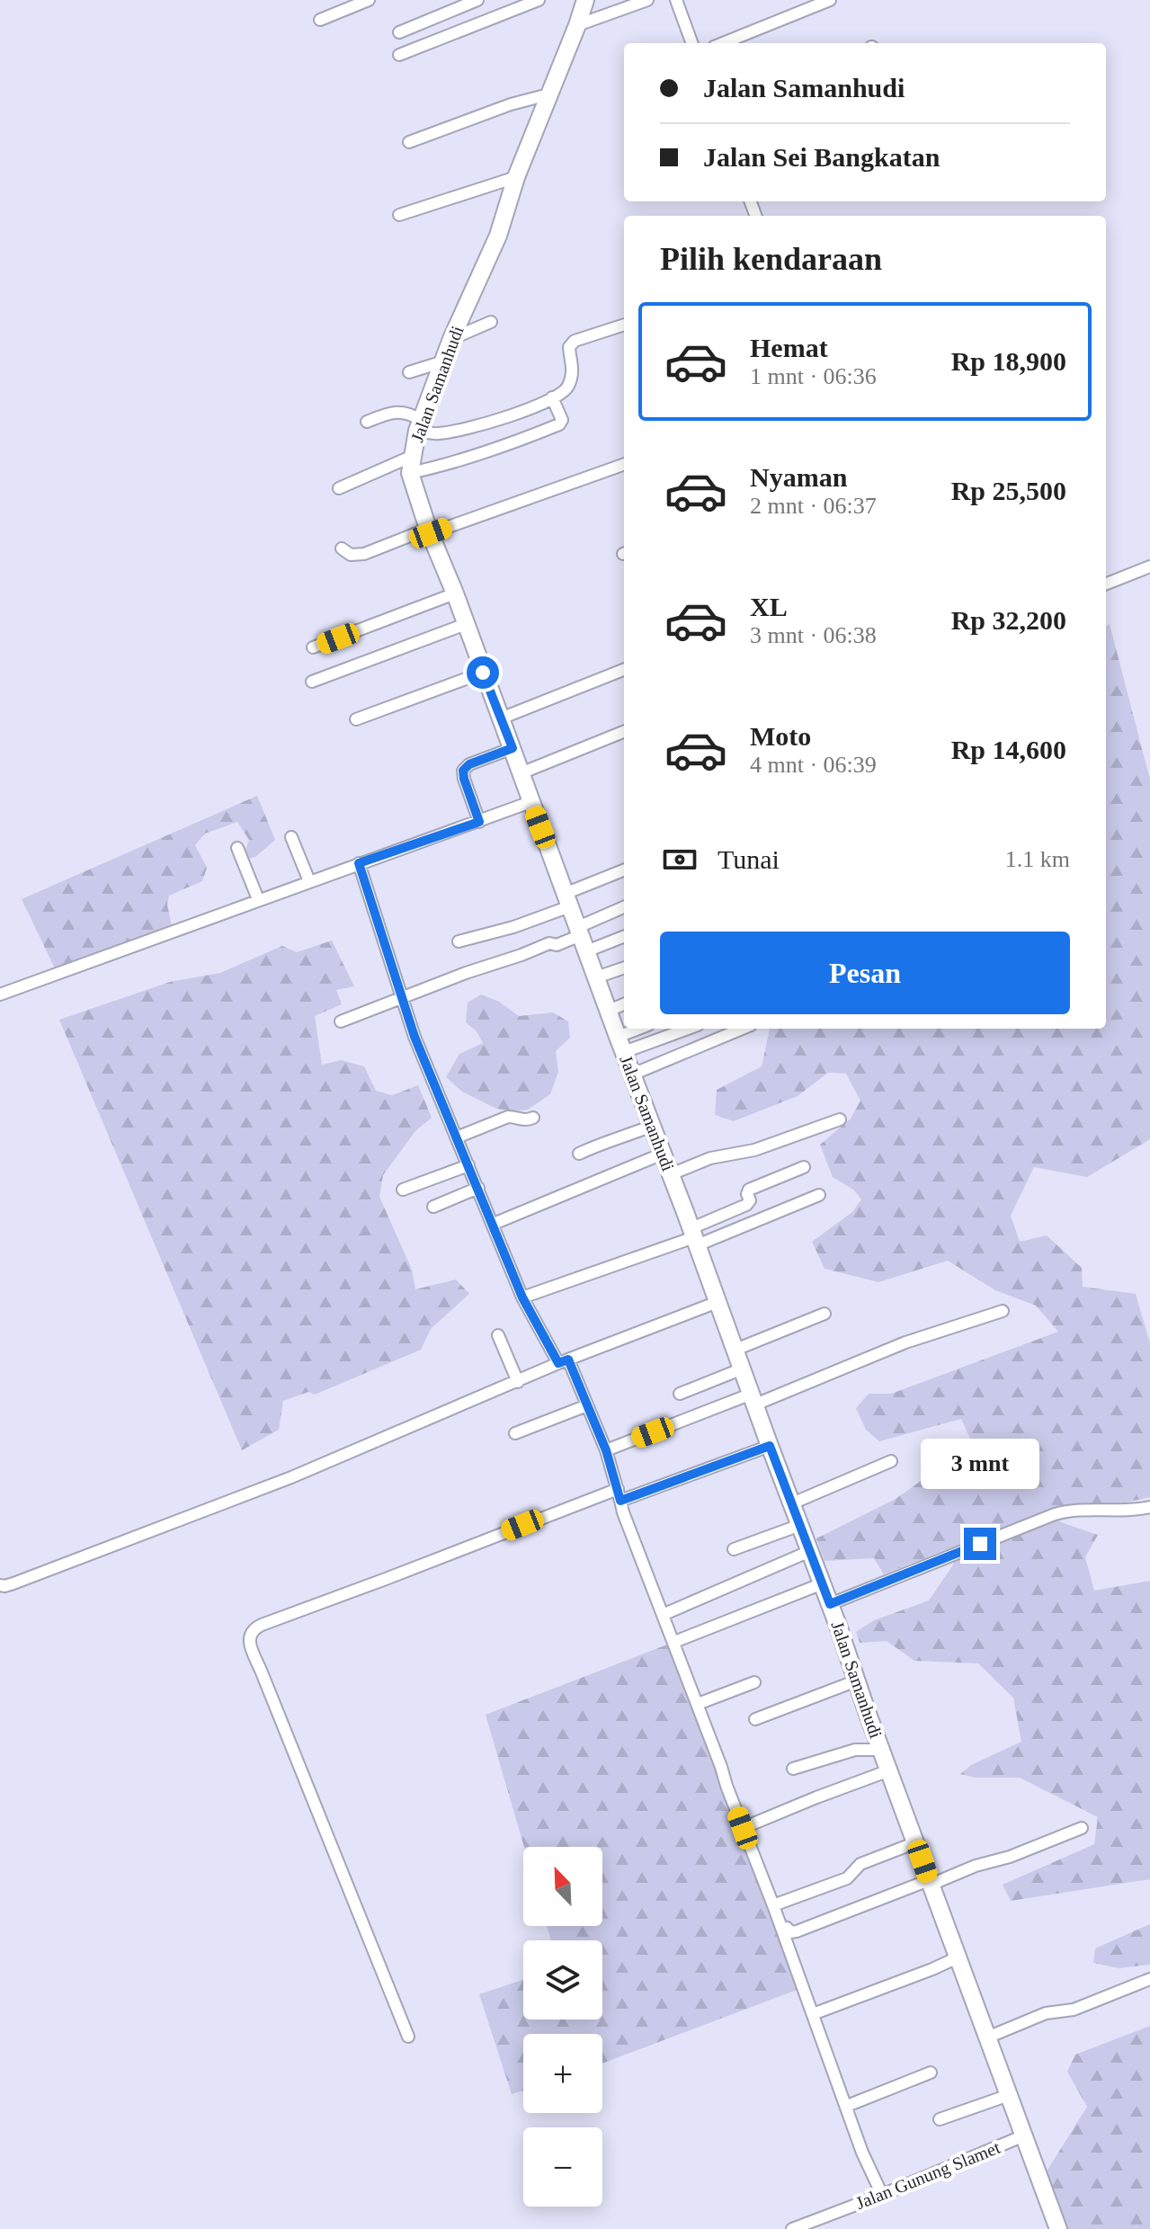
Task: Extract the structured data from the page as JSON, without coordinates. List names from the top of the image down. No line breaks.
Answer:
{"streets":{"street":["Jalan Samanhudi","Jalan Gunung Slamet"]},"crossings":[["Jalan Samanhudi","Jalan Gunung Slamet"]],"north":"top left","page":{"banner":["Jalan Samanhudi","Jalan Sei Bangkatan"],"heading":"Pilih kendaraan","list":[{"name":"Hemat","note":"1 mnt · 06:36","value":"Rp 18,900"},{"name":"Nyaman","note":"2 mnt · 06:37","value":"Rp 25,500"},{"name":"XL","note":"3 mnt · 06:38","value":"Rp 32,200"},{"name":"Moto","note":"4 mnt · 06:39","value":"Rp 14,600"}],"pay":["Tunai","1.1 km"],"buttons":"Pesan","bubble":"3 mnt","map_buttons":["+","−"]}}
